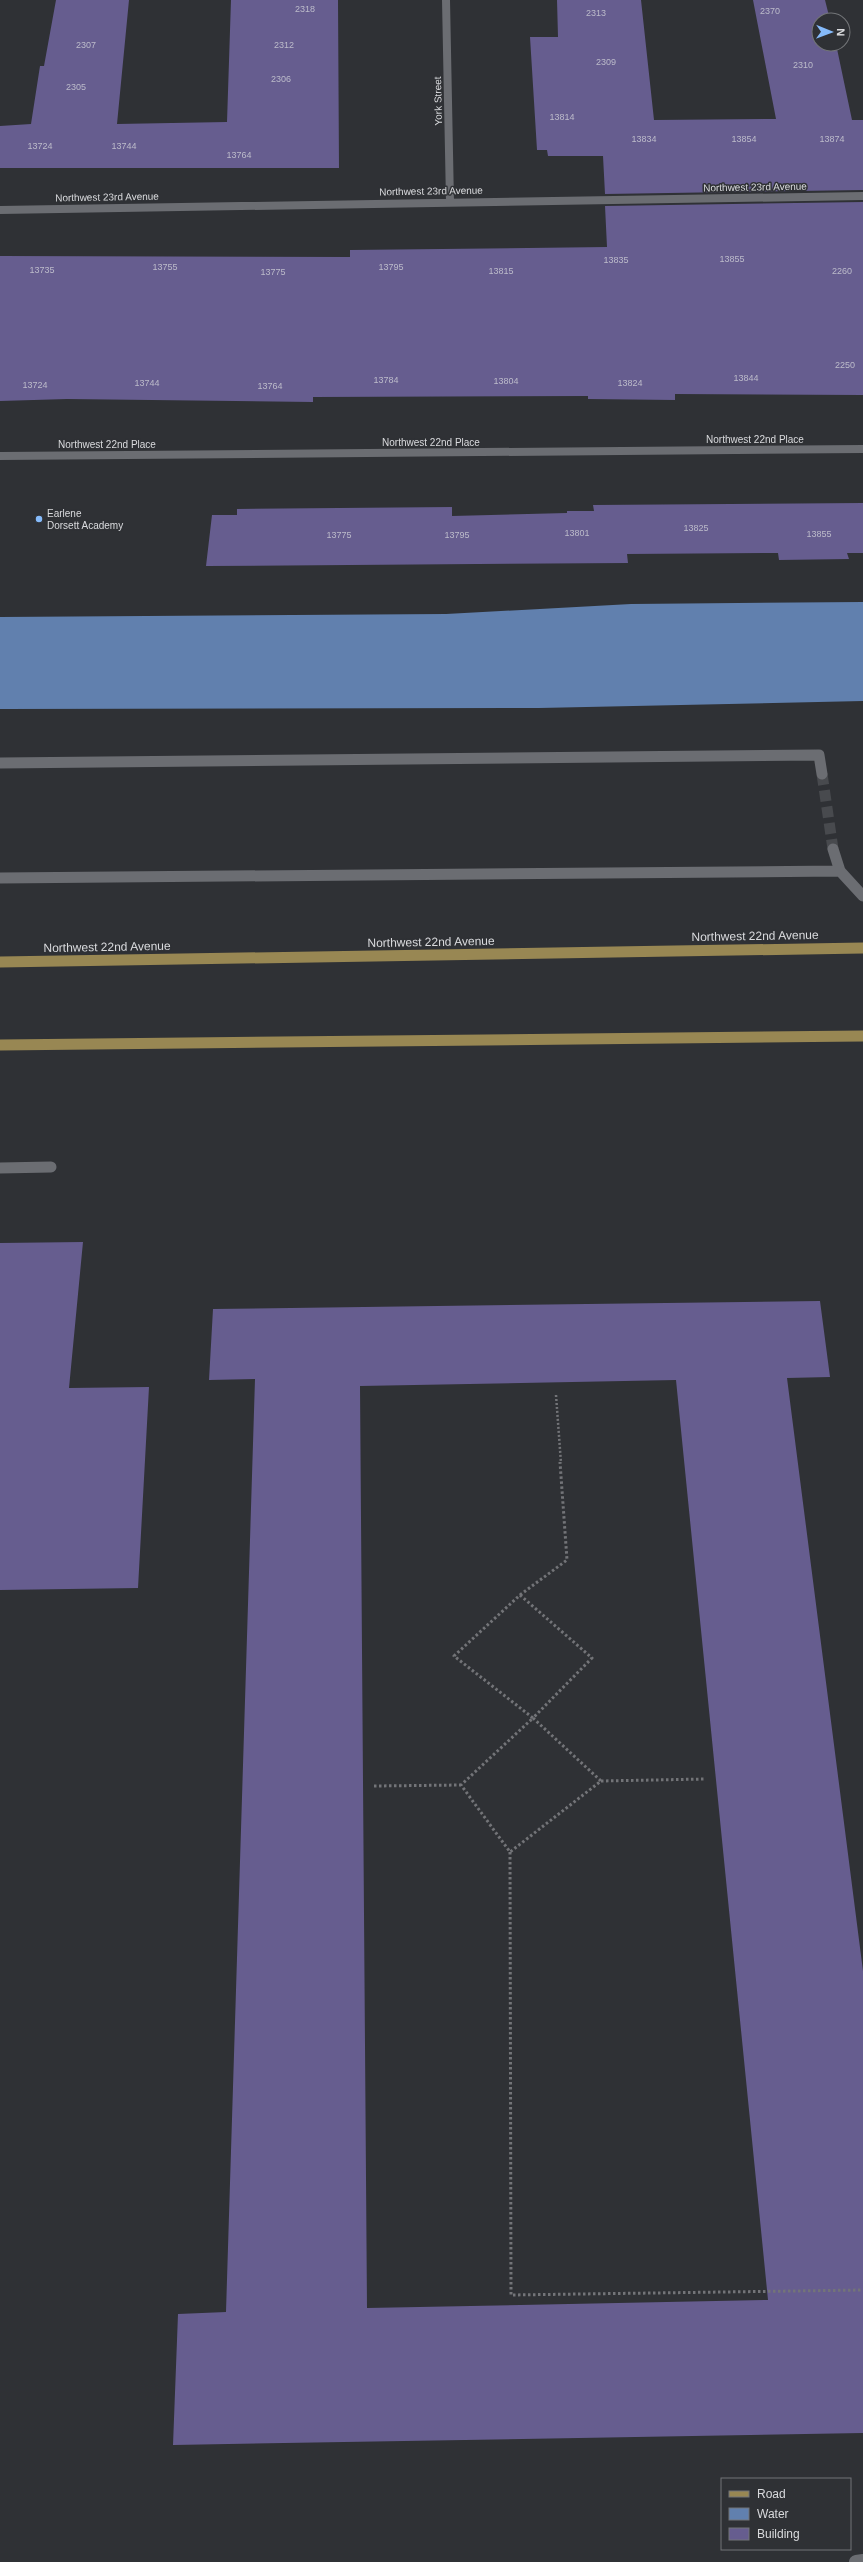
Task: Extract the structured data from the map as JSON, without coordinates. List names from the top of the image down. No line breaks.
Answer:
{"streets":{"main road":["Northwest 22nd Avenue"],"street":["York Street","Northwest 23rd Avenue","Northwest 22nd Place"]},"crossings":[["York Street","Northwest 23rd Avenue"]],"places":["Earlene Dorsett Academy"],"house_numbers":["2318","2370","2313","2307","2312","2309","2310","2306","2305","13814","13834","13854","13874","13724","13744","13764","13855","13835","13755","13795","13735","13815","2260","13775","2250","13844","13784","13804","13744","13824","13724","13764","13825","13801","13855","13775","13795"],"legend":["Road","Water","Building"],"north":"right"}
